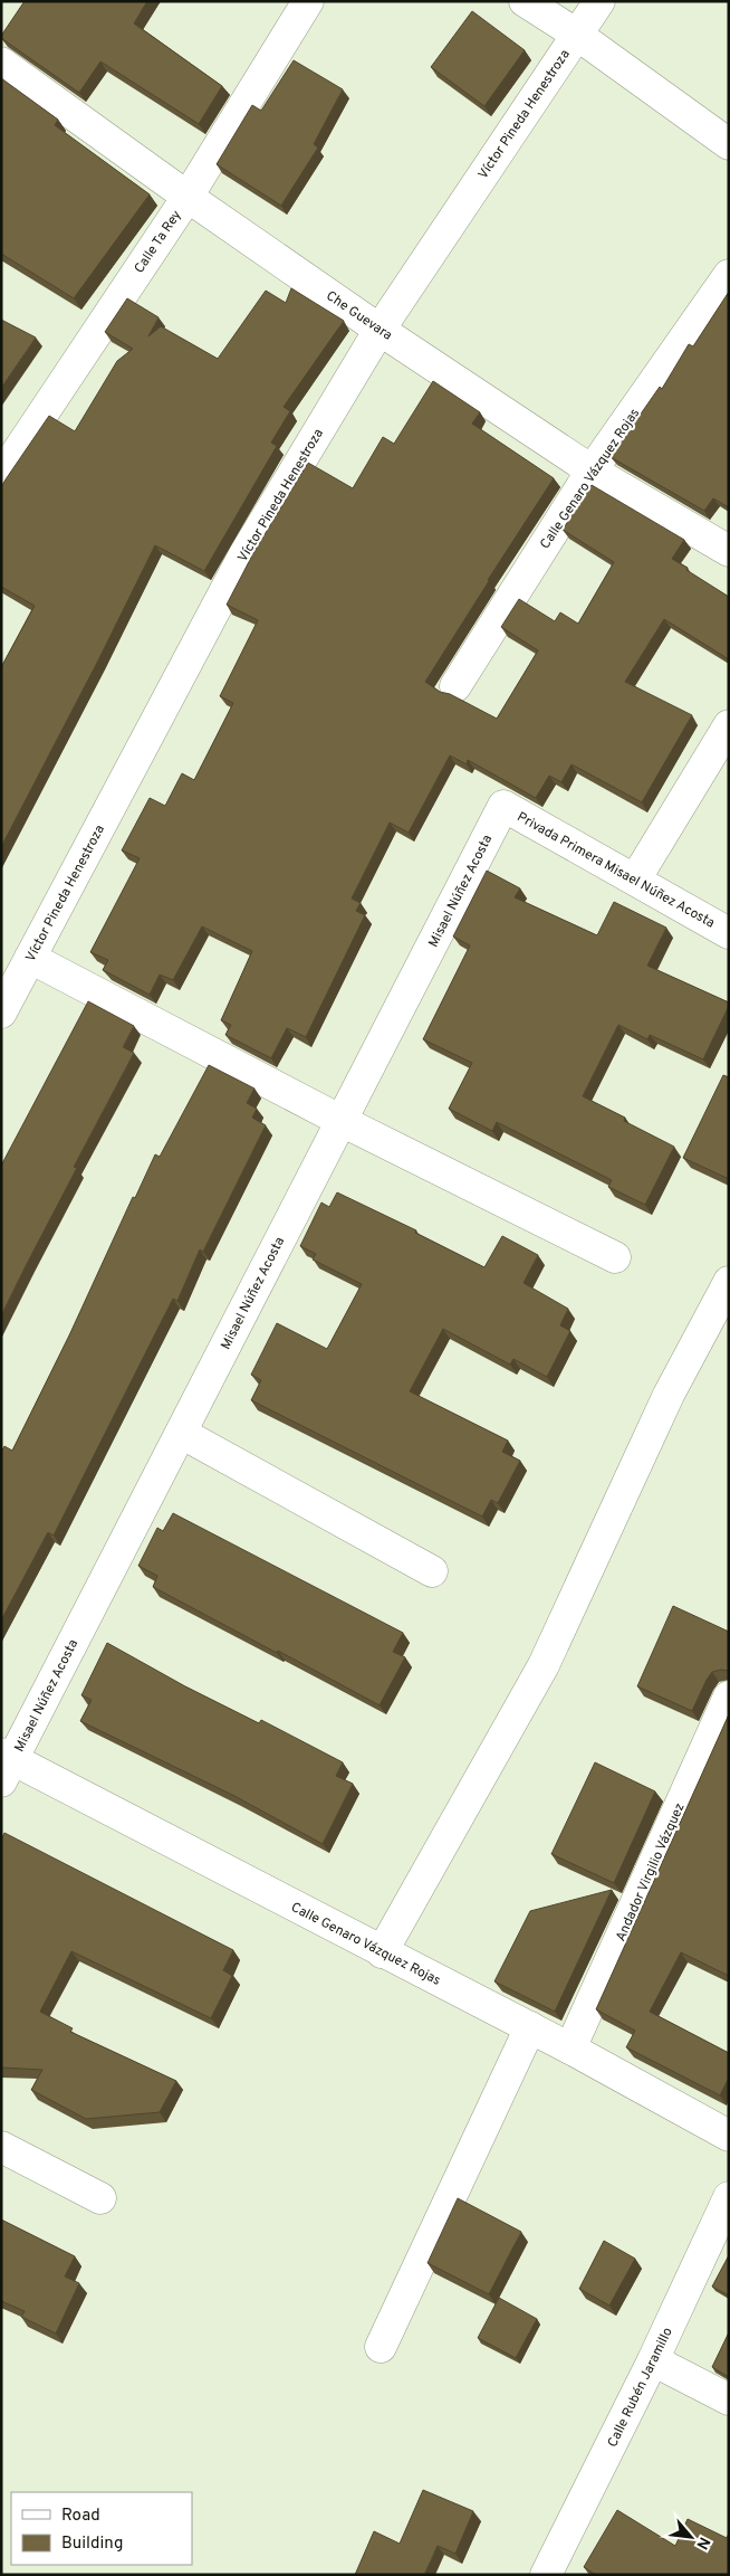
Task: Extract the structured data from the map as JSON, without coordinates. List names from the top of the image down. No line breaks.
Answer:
{"streets":{"street":["Víctor Pineda Henestroza","Calle Ta Rey","Che Guevara","Calle Genaro Vázquez Rojas","Privada Primera Misael Núñez Acosta","Misael Núñez Acosta","Andador Virgilio Vázquez","Calle Rubén Jaramillo"]},"crossings":[["Víctor Pineda Henestroza","Che Guevara"],["Calle Ta Rey","Che Guevara"],["Che Guevara","Calle Genaro Vázquez Rojas"],["Calle Genaro Vázquez Rojas","Misael Núñez Acosta"],["Calle Genaro Vázquez Rojas","Andador Virgilio Vázquez"],["Privada Primera Misael Núñez Acosta","Misael Núñez Acosta"]],"legend":["Road","Building"],"north":"bottom right"}
